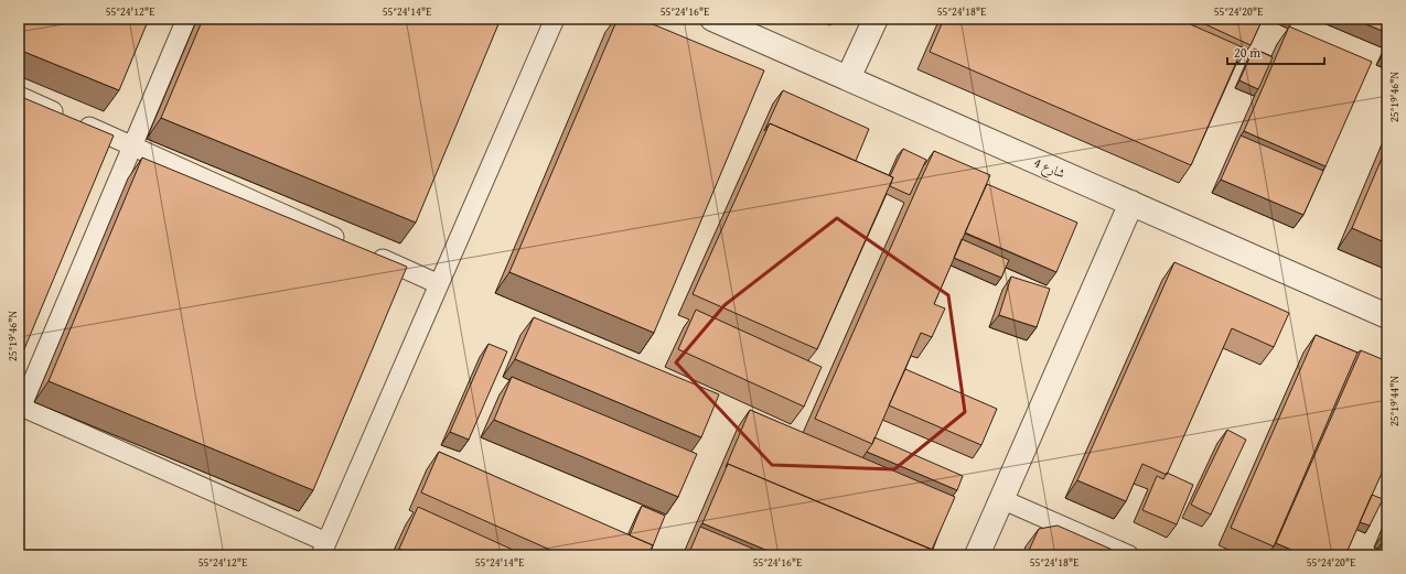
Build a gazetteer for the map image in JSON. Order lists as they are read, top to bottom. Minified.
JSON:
{"streets":{"street":["شارع 4"]},"scale_bar":"20 m","coordinates":["55°24'12\"E","55°24'14\"E","55°24'16\"E","55°24'18\"E","55°24'20\"E","25°19'46\"N","25°19'44\"N"]}
